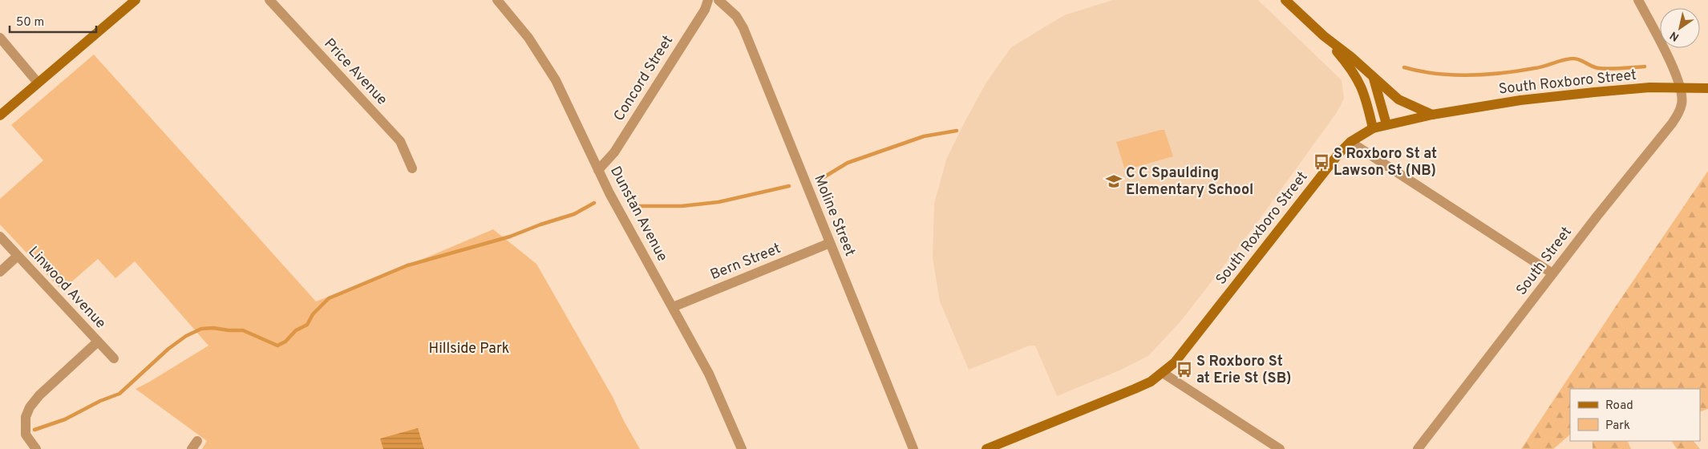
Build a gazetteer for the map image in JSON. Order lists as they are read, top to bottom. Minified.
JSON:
{"streets":{"street":["Price Avenue","Concord Street","South Roxboro Street","Dunstan Avenue","Moline Street","South Street","Bern Street","Linwood Avenue"]},"crossings":[["Concord Street","Dunstan Avenue"],["South Roxboro Street","South Street"],["Dunstan Avenue","Bern Street"],["Moline Street","Bern Street"]],"parks":["Hillside Park"],"places":{"bus stop":["S Roxboro St at Lawson St (NB)","S Roxboro St at Erie St (SB)"],"school or university":["C C Spaulding Elementary School"]},"legend":["Road","Park"],"scale_bar":"50 m","north":"bottom left"}
